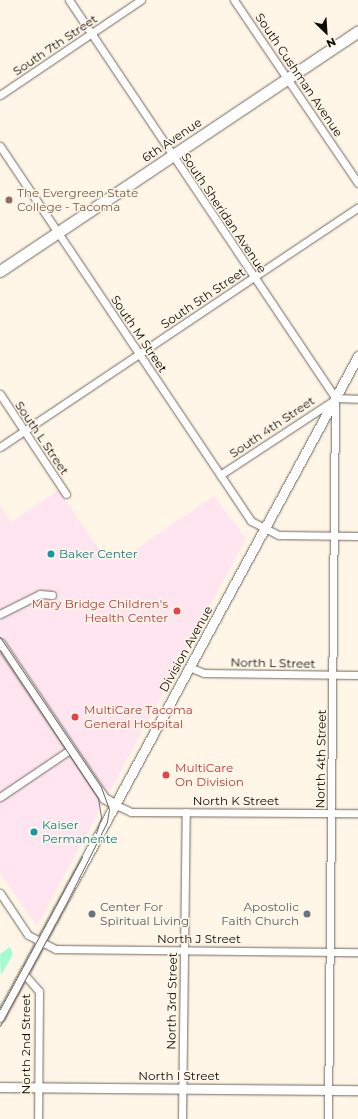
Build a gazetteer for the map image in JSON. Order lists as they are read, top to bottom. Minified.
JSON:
{"streets":{"main road":["6th Avenue","Division Avenue","North I Street"],"street":["South 7th Street","South Cushman Avenue","South Sheridan Avenue","South 5th Street","South M Street","South 4th Street","South L Street","North L Street","North 4th Street","North K Street","North J Street","North 3rd Street","North 2nd Street"]},"crossings":[["South 7th Street","South Sheridan Avenue"],["South Cushman Avenue","6th Avenue"],["6th Avenue","South Sheridan Avenue"],["6th Avenue","South M Street"],["South Sheridan Avenue","South 5th Street"],["South Sheridan Avenue","South 4th Street"],["South Sheridan Avenue","Division Avenue"],["South Sheridan Avenue","North 4th Street"],["South 5th Street","South M Street"],["South 5th Street","South L Street"],["South M Street","South 4th Street"],["South M Street","Division Avenue"],["South M Street","North 4th Street"],["South 4th Street","Division Avenue"],["South 4th Street","North 4th Street"],["Division Avenue","North L Street"],["Division Avenue","North 4th Street"],["Division Avenue","North K Street"],["Division Avenue","North J Street"],["Division Avenue","North 2nd Street"],["North L Street","North 4th Street"],["North 4th Street","North K Street"],["North 4th Street","North J Street"],["North 4th Street","North I Street"],["North K Street","North 3rd Street"],["North J Street","North 3rd Street"],["North 3rd Street","North I Street"],["North 2nd Street","North I Street"]],"places":["The Evergreen State College - Tacoma","Baker Center","Mary Bridge Children's Health Center","MultiCare Tacoma General Hospital","MultiCare On Division","Kaiser Permanente","Center For Spiritual Living","Apostolic Faith Church"],"north":"bottom right"}
